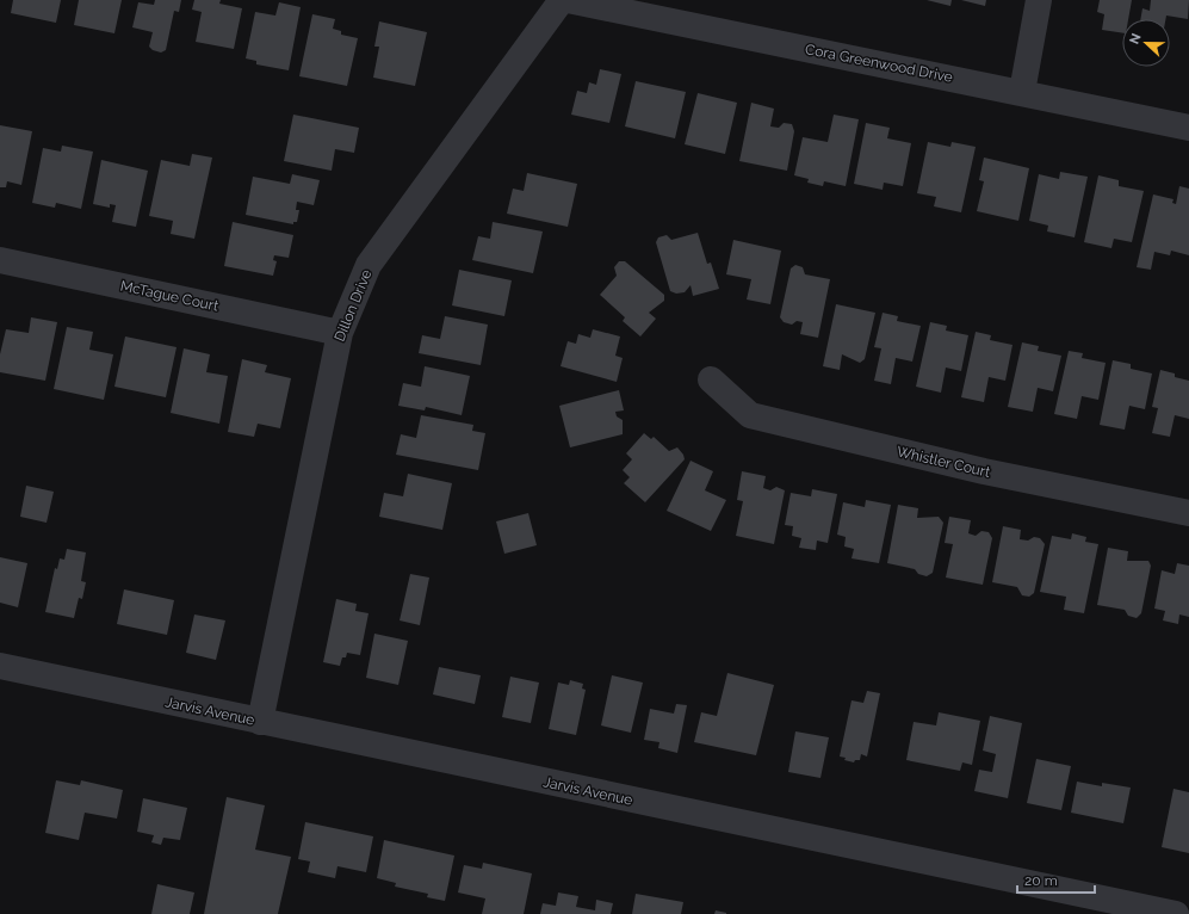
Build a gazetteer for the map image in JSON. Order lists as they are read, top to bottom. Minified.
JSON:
{"streets":{"street":["Cora Greenwood Drive","McTague Court","Dillon Drive","Whistler Court","Jarvis Avenue"]},"crossings":[["McTague Court","Dillon Drive"],["Dillon Drive","Jarvis Avenue"]],"scale_bar":"20 m","north":"left"}
